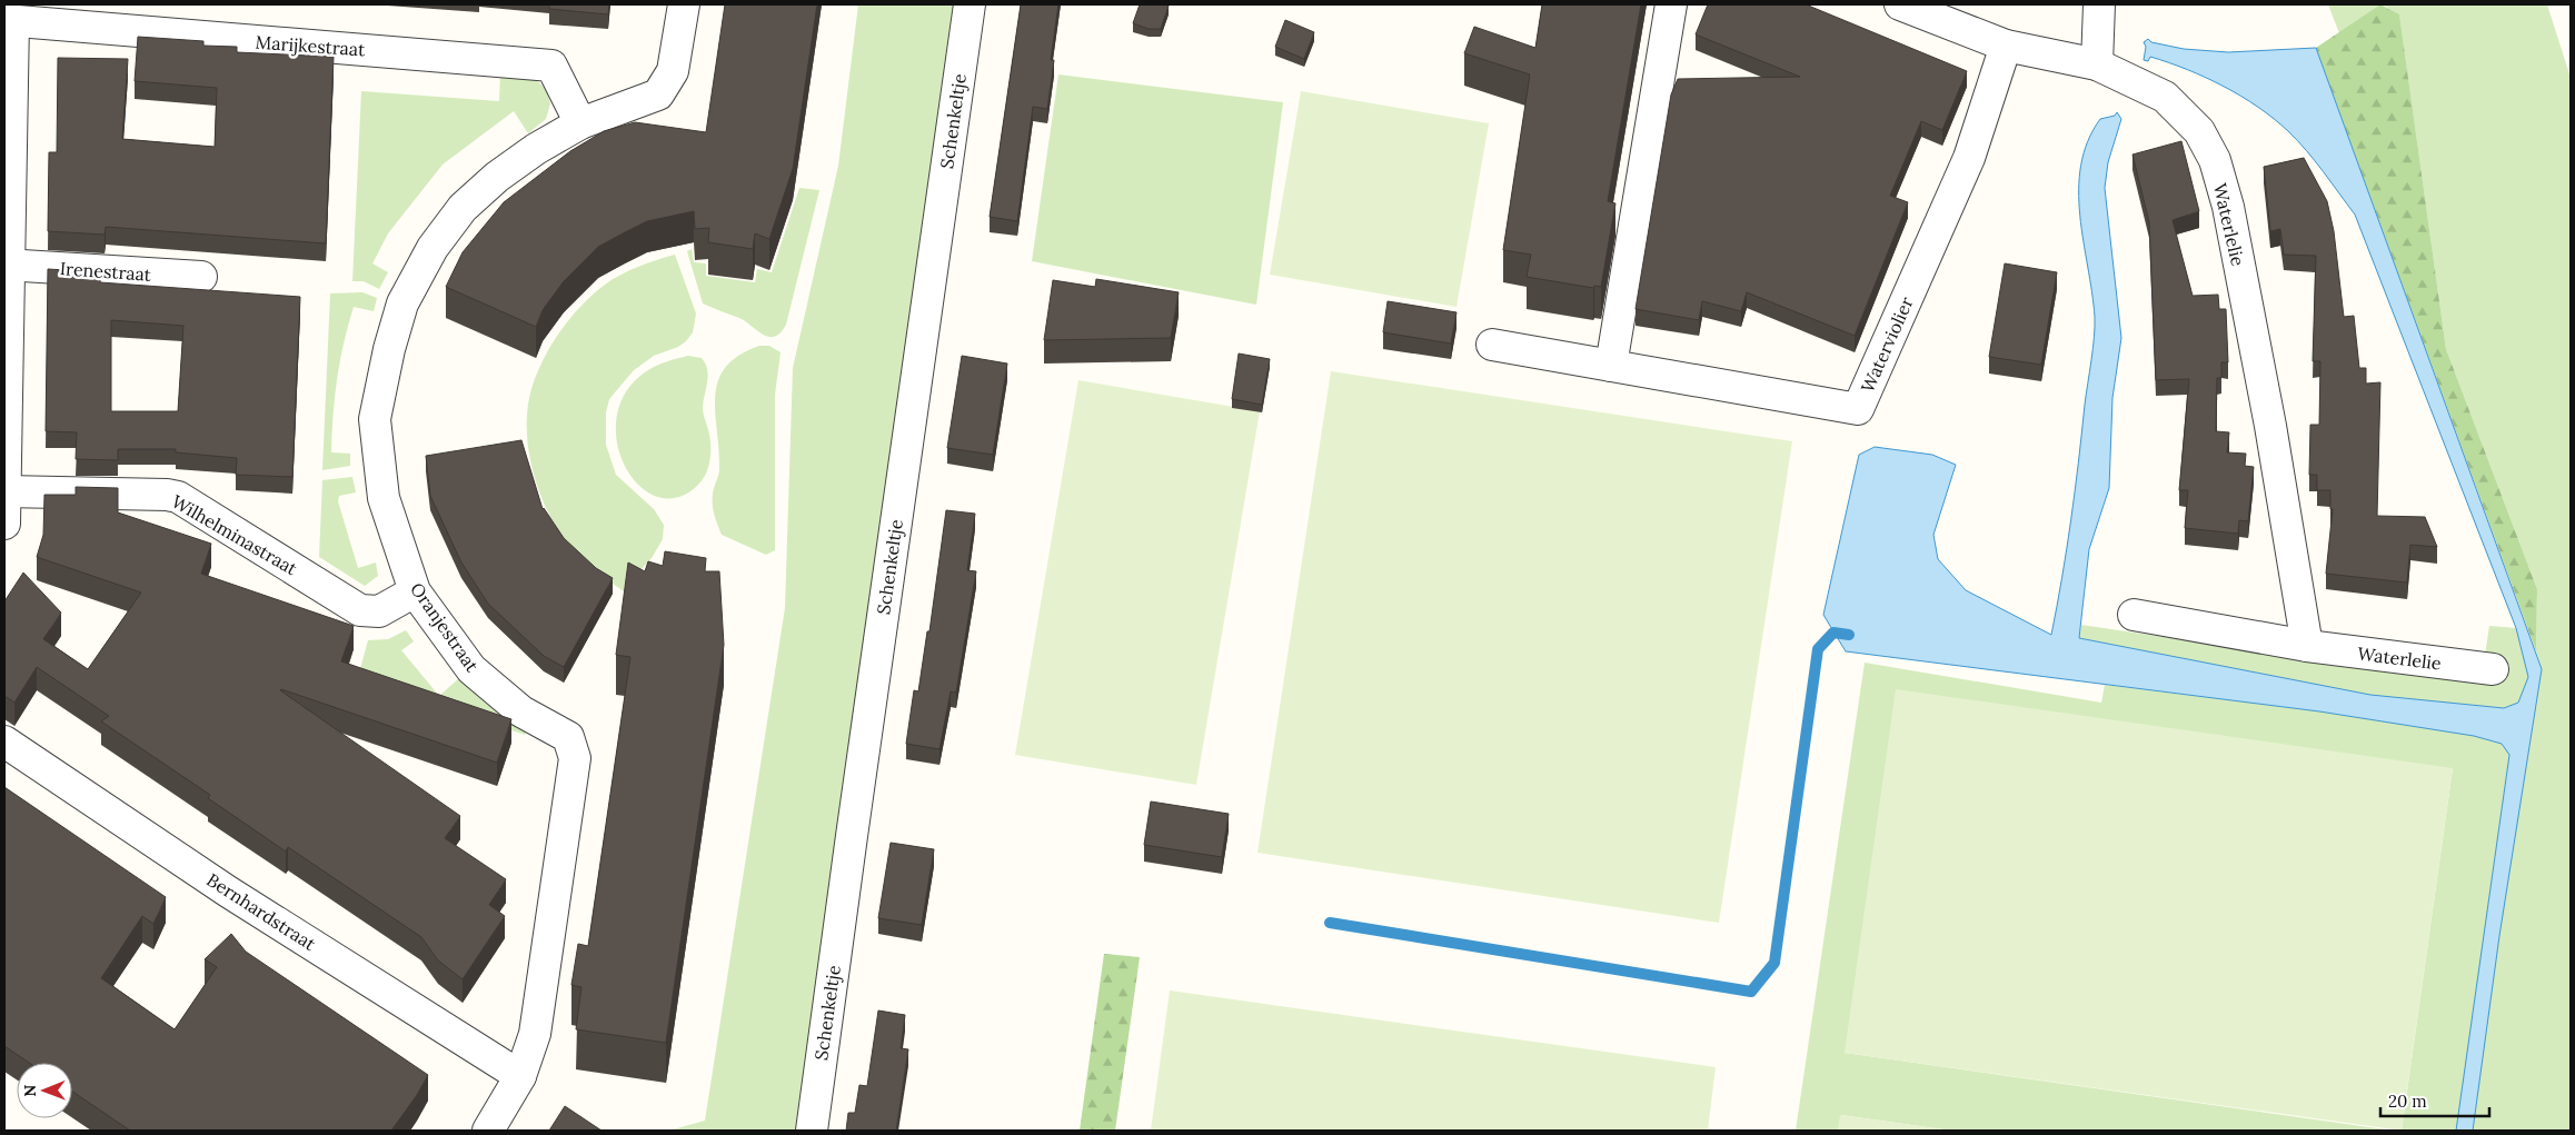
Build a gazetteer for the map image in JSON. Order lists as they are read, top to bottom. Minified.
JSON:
{"streets":{"street":["Marijkestraat","Schenkeltje","Waterlelie","Irenestraat","Waterviolier","Wilhelminastraat","Oranjestraat","Bernhardstraat"]},"crossings":[["Marijkestraat","Oranjestraat"],["Waterlelie","Waterviolier"],["Wilhelminastraat","Oranjestraat"],["Oranjestraat","Bernhardstraat"]],"scale_bar":"20 m","north":"left"}
